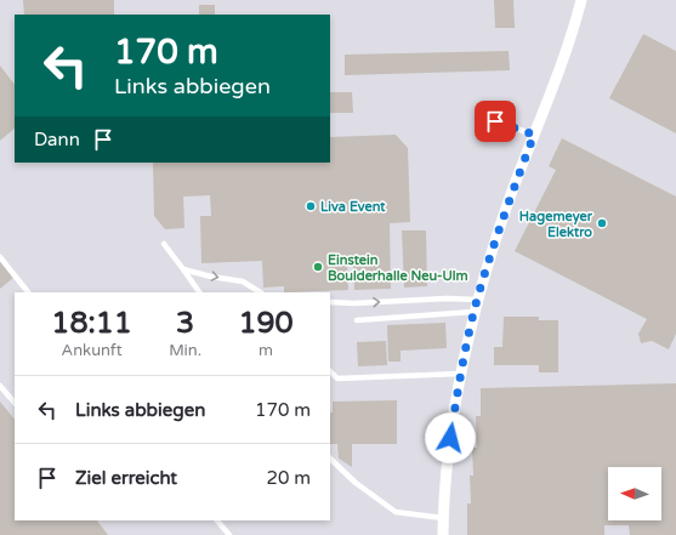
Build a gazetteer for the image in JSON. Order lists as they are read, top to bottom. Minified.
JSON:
{"places":["Liva Event","Hagemeyer Elektro","Einstein Boulderhalle Neu-Ulm"],"north":"left","page":{"turn":["170 m","Links abbiegen"],"then":"Dann","eta":["18:11","Ankunft","3","Min.","190","m"],"list":[{"name":"Links abbiegen","value":"170 m"},{"name":"Ziel erreicht","value":"20 m"}]}}
